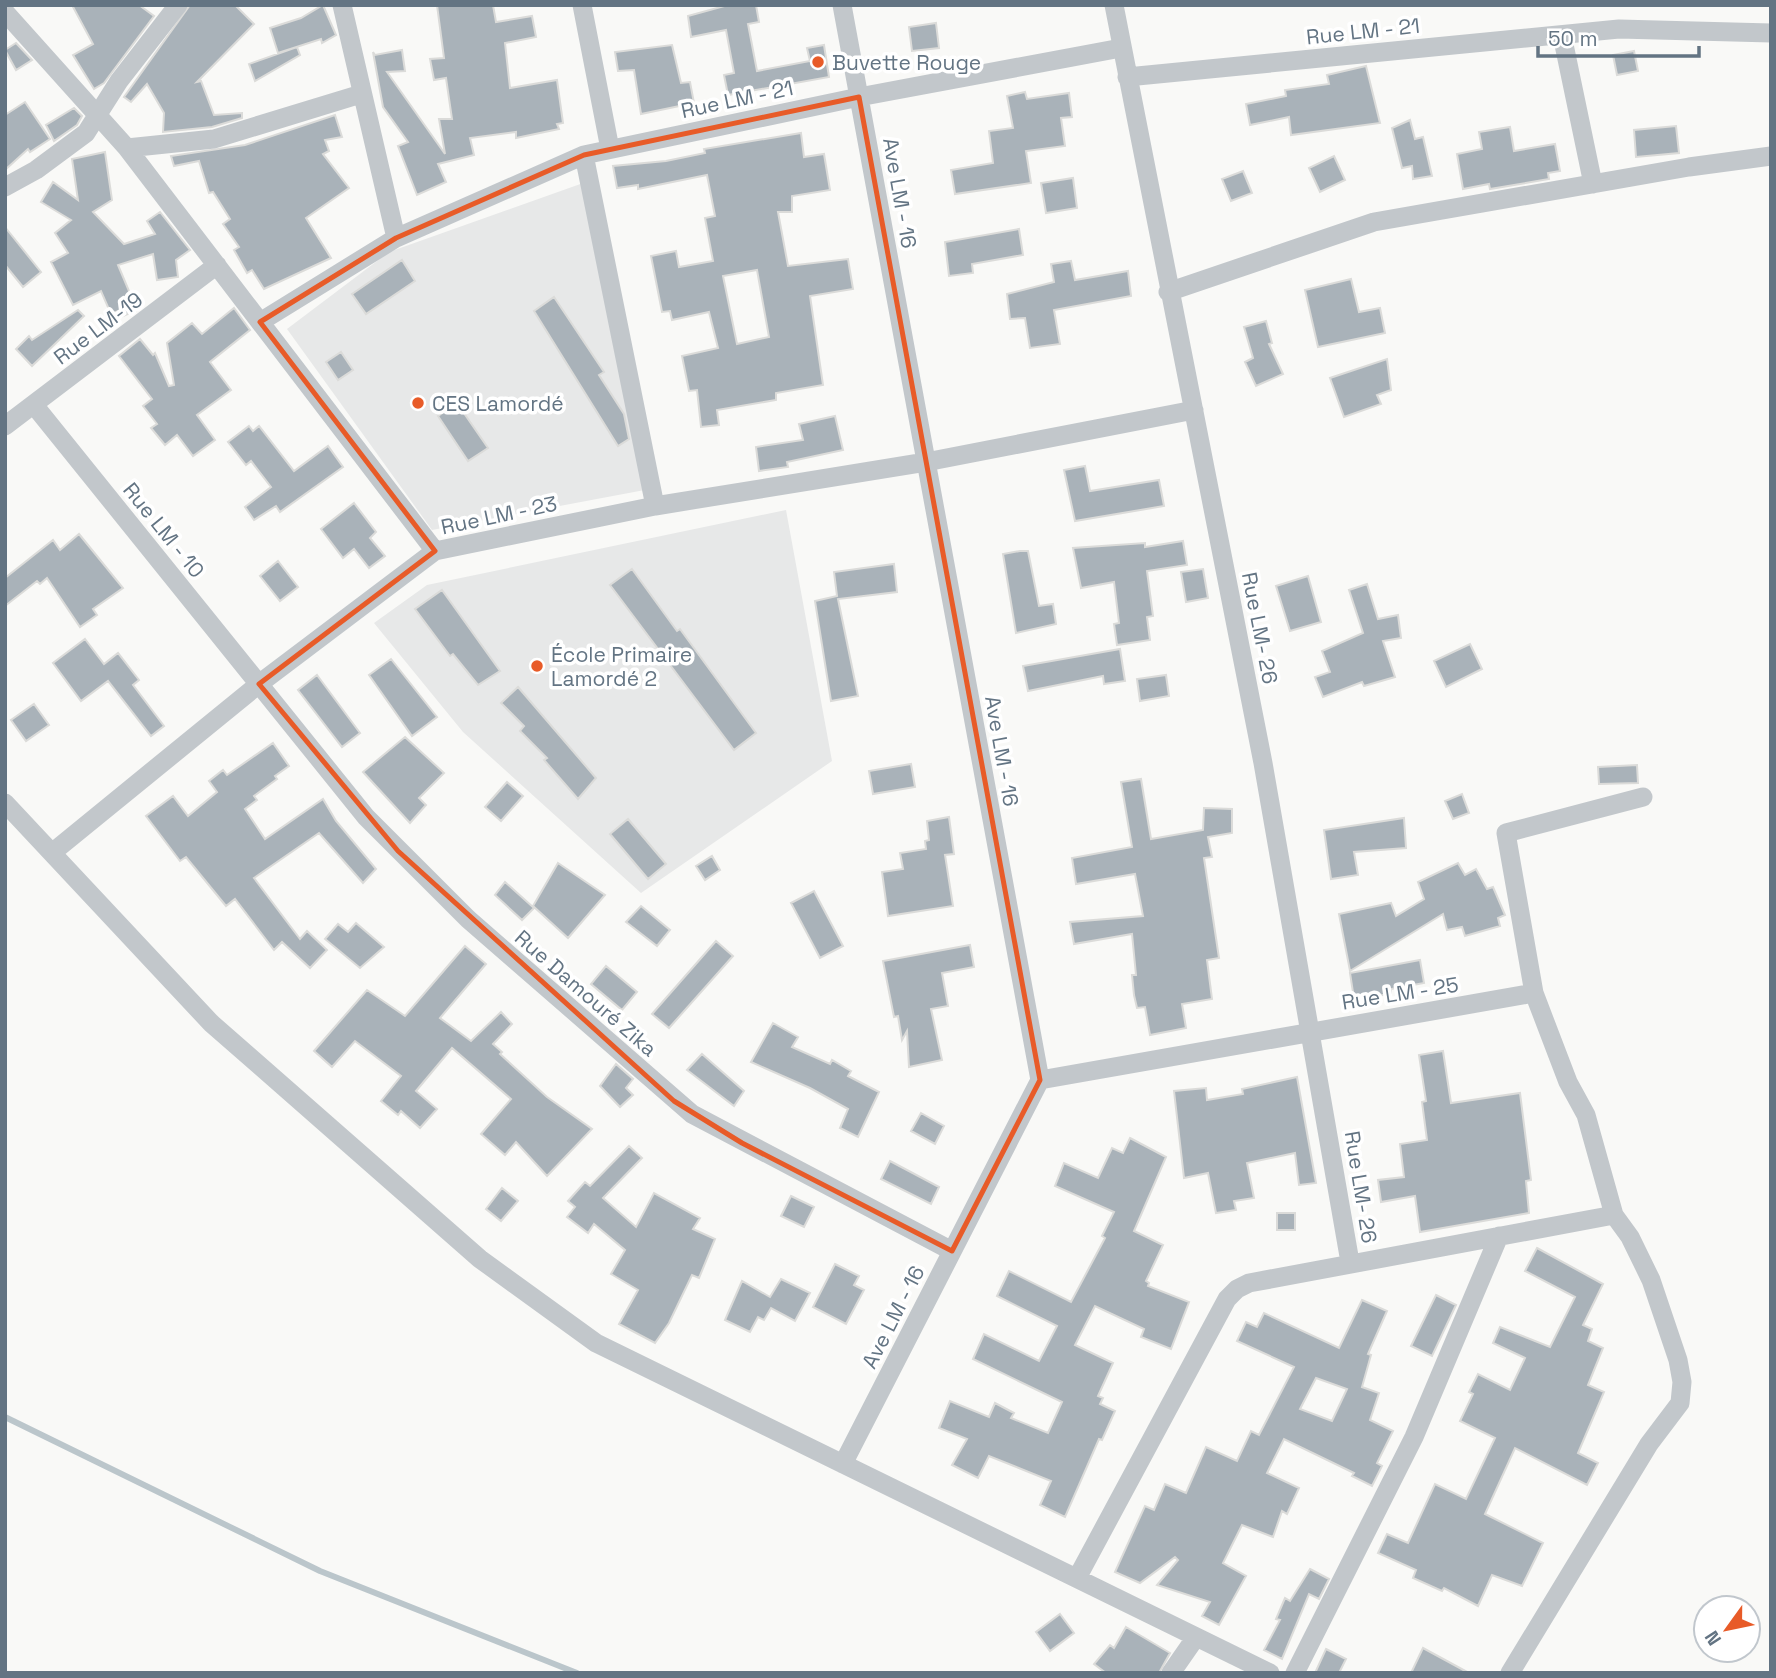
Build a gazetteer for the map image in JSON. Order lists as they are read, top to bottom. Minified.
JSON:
{"streets":{"street":["Rue LM - 21","Ave LM - 16","Rue LM-19","Rue LM - 23","Rue LM - 10","Rue LM- 26","Rue Damouré Zika","Rue LM - 25"]},"crossings":[["Rue LM - 21","Ave LM - 16"],["Rue LM - 21","Rue LM- 26"],["Ave LM - 16","Rue LM - 23"],["Ave LM - 16","Rue Damouré Zika"],["Ave LM - 16","Rue LM - 25"],["Rue LM-19","Rue LM - 10"],["Rue LM - 23","Rue LM - 10"],["Rue LM - 23","Rue LM- 26"],["Rue LM - 23","Rue Damouré Zika"],["Rue LM - 10","Rue Damouré Zika"],["Rue LM- 26","Rue LM - 25"]],"places":["Buvette Rouge","CES Lamordé","École Primaire Lamordé 2"],"scale_bar":"50 m","north":"bottom left"}
